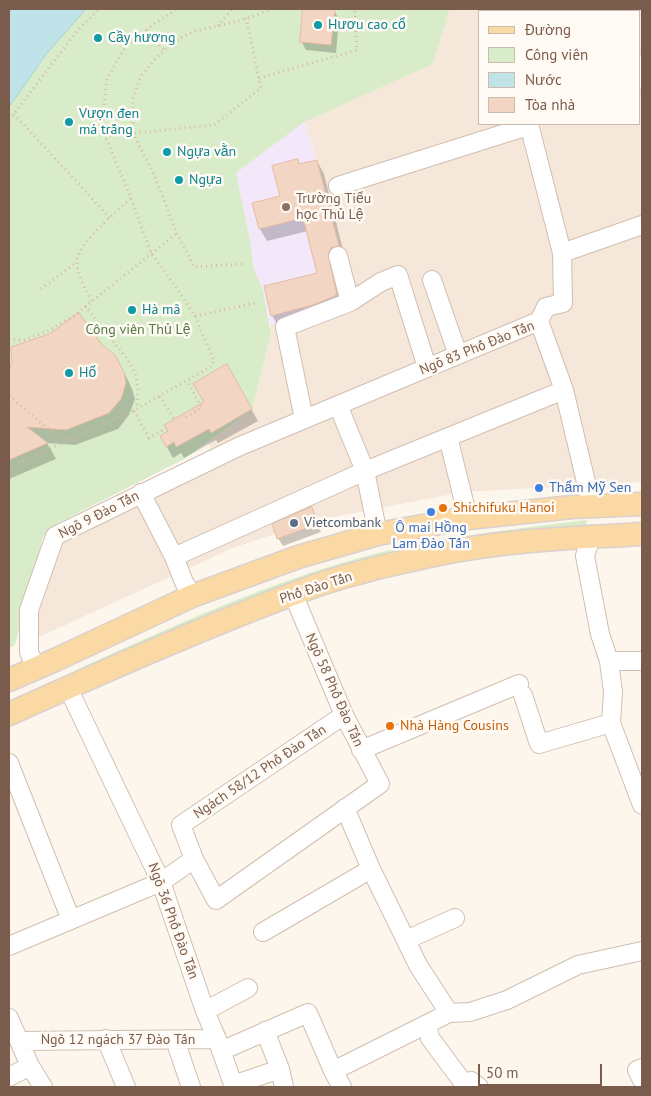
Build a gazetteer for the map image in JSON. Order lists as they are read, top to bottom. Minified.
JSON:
{"streets":{"main road":["Phố Đào Tấn"],"lane":["Ngõ 83 Phố Đào Tấn","Ngõ 9 Đào Tấn","Ngõ 58 Phố Đào Tấn","Ngách 58/12 Phố Đào Tấn","Ngõ 36 Phố Đào Tấn","Ngõ 12 ngách 37 Đào Tấn"]},"crossings":[["Ngõ 83 Phố Đào Tấn","Ngõ 9 Đào Tấn"],["Phố Đào Tấn","Ngõ 58 Phố Đào Tấn"],["Phố Đào Tấn","Ngõ 36 Phố Đào Tấn"],["Ngõ 58 Phố Đào Tấn","Ngách 58/12 Phố Đào Tấn"],["Ngõ 36 Phố Đào Tấn","Ngõ 12 ngách 37 Đào Tấn"]],"parks":["Công viên Thủ Lệ"],"places":["Hươu cao cổ","Cầy hương","Vượn đen má trắng","Ngựa vằn","Ngựa","Trường Tiểu học Thủ Lệ","Hà mã","Hổ","Thẩm Mỹ Sen","Shichifuku Hanoi","Ô mai Hồng Lam Đào Tấn","Vietcombank","Nhà Hàng Cousins"],"legend":["Đường","Công viên","Nước","Tòa nhà"],"scale_bar":"50 m"}
